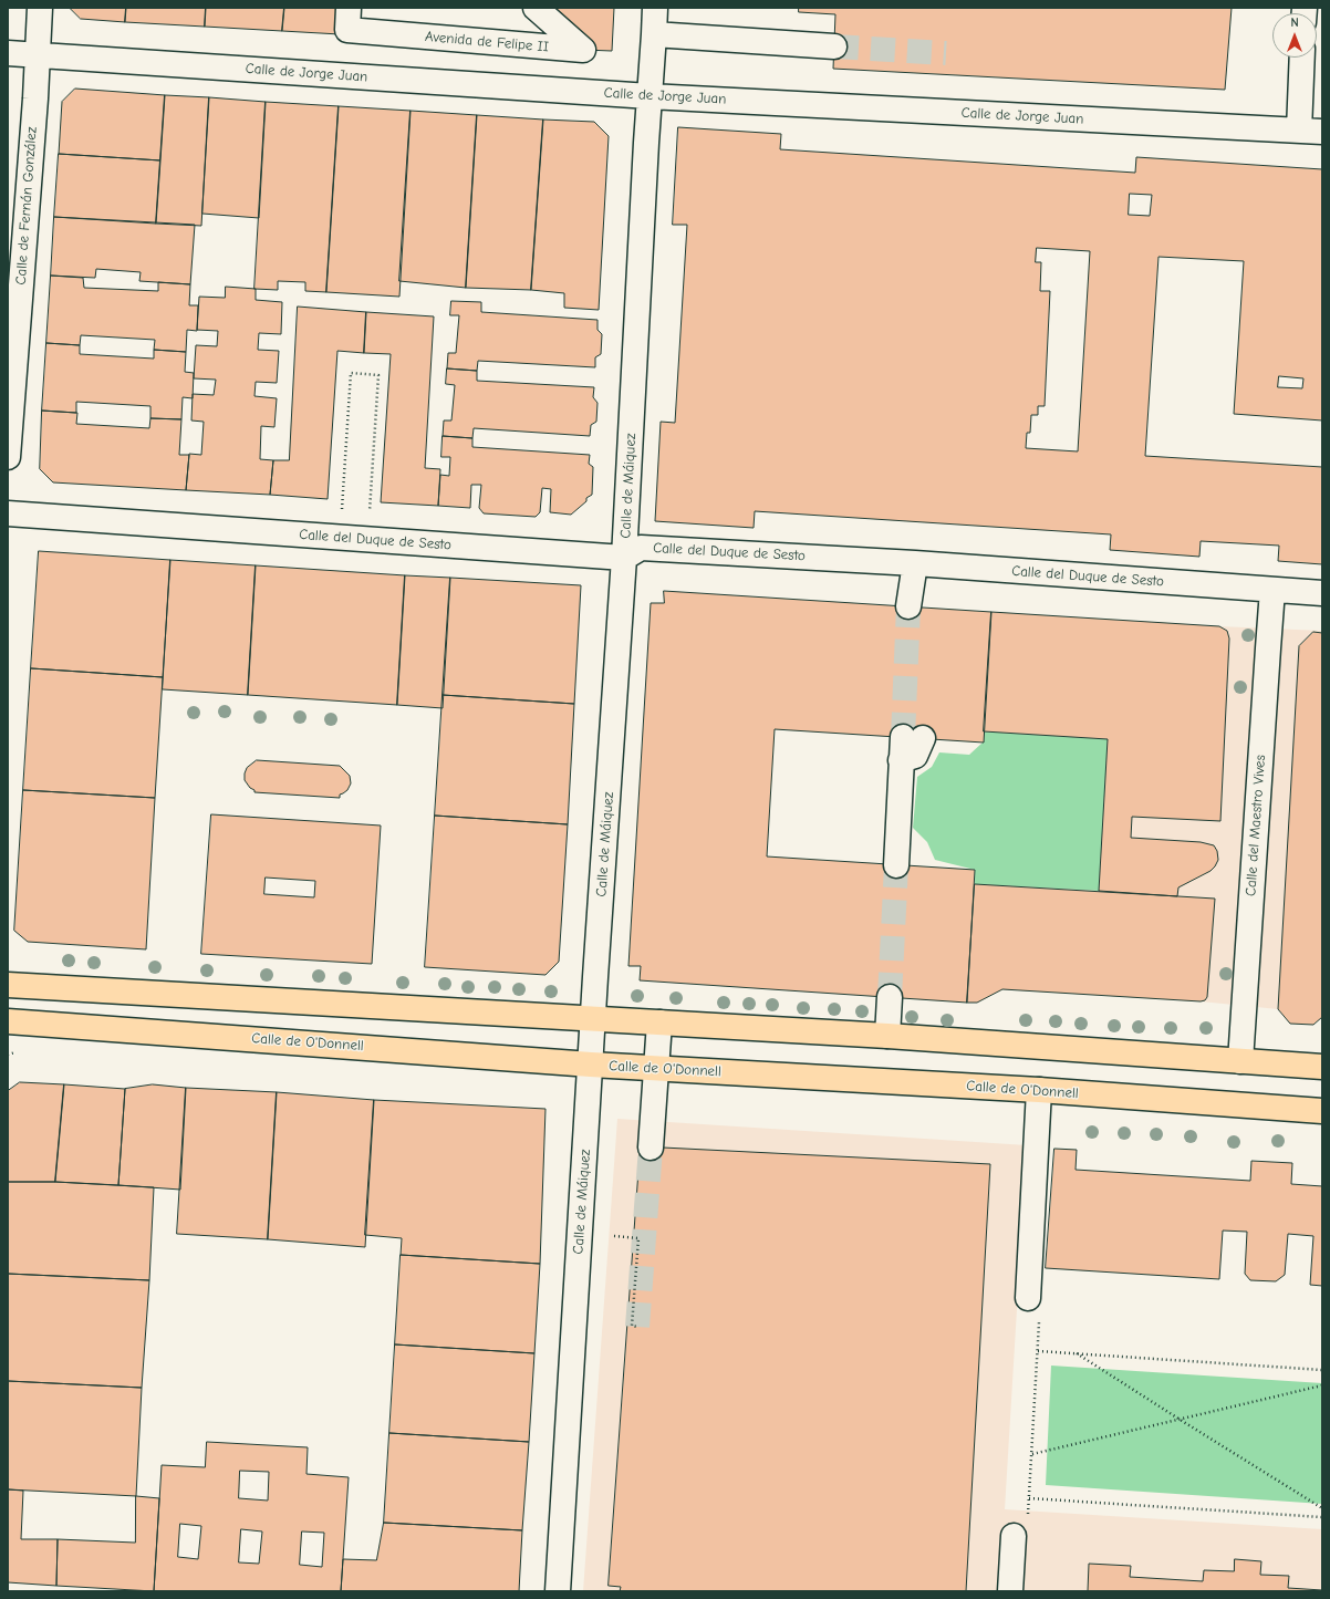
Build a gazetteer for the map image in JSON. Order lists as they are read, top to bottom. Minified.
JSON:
{"streets":{"main road":["Calle de O'Donnell"],"street":["Avenida de Felipe II","Calle de Jorge Juan","Calle de Fernán González","Calle de Máiquez","Calle del Duque de Sesto","Calle del Maestro Vives"]},"crossings":[["Calle de Jorge Juan","Calle de Fernán González"],["Calle de Jorge Juan","Calle de Máiquez"],["Calle de Máiquez","Calle del Duque de Sesto"],["Calle de Máiquez","Calle de O'Donnell"],["Calle del Duque de Sesto","Calle del Maestro Vives"]],"north":"top"}
